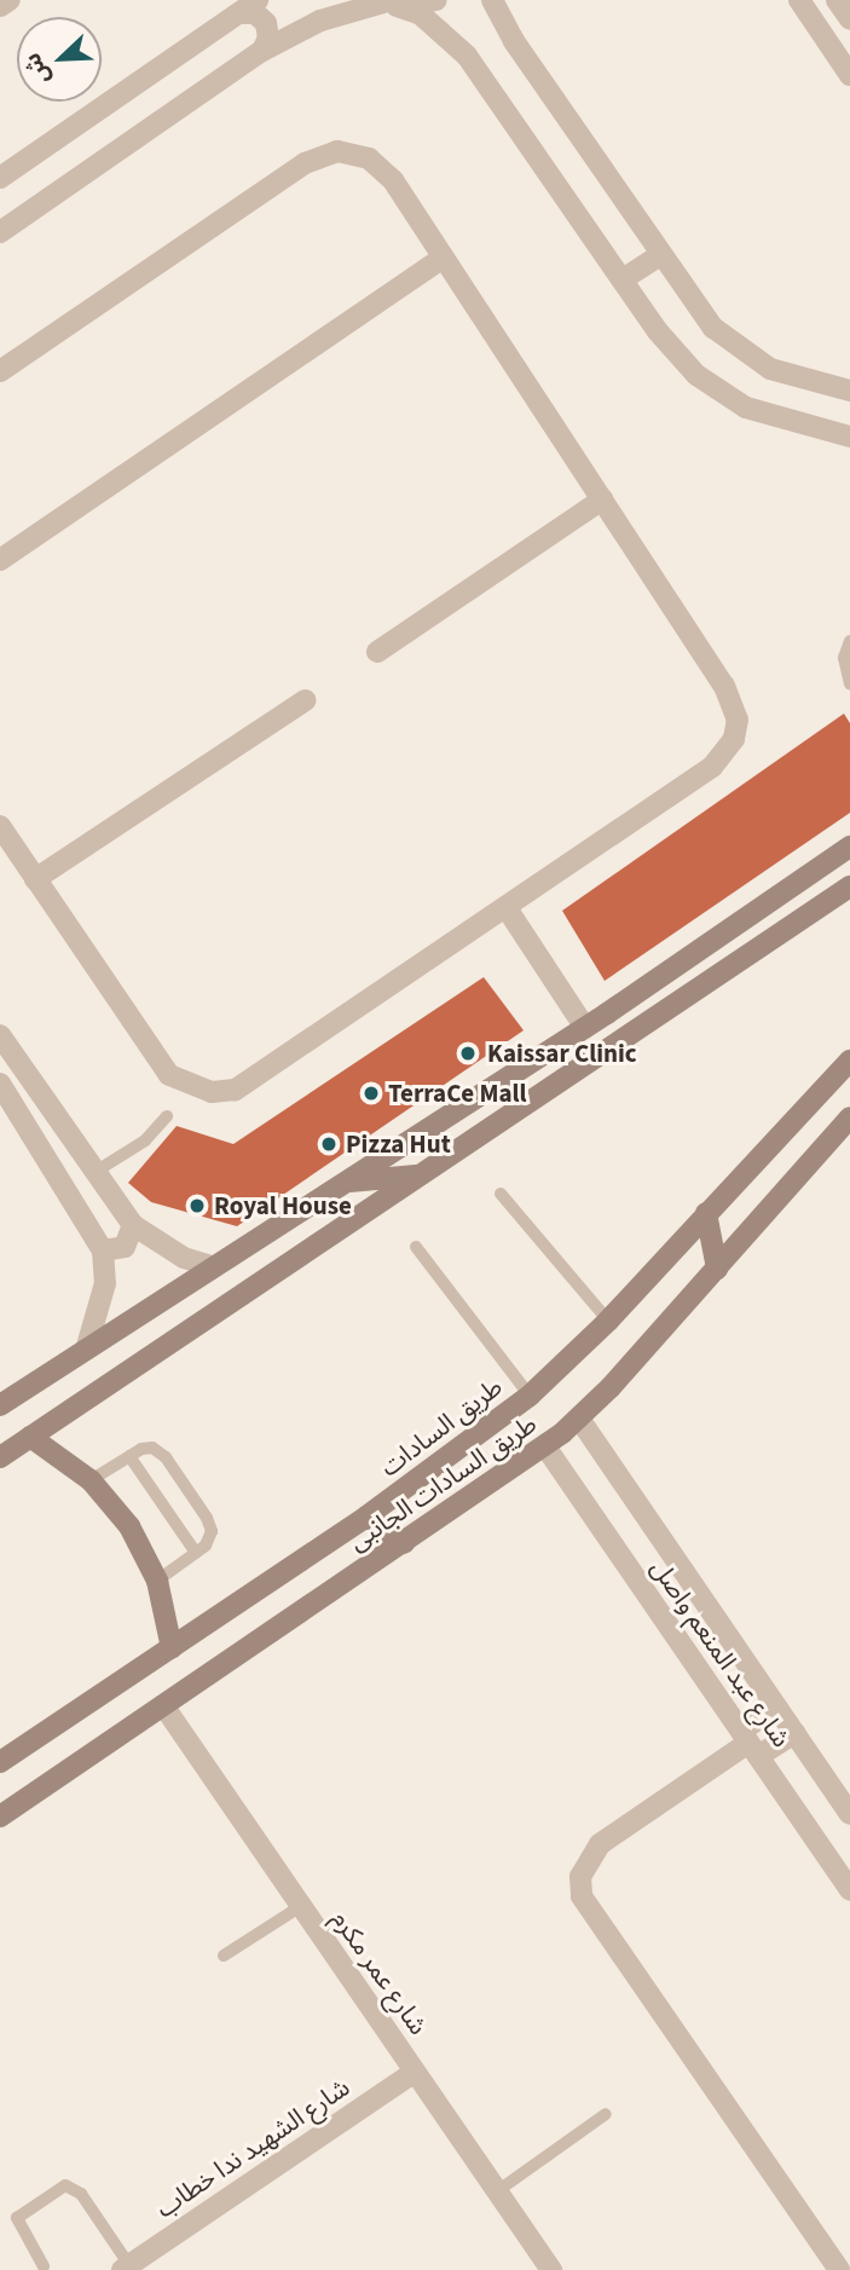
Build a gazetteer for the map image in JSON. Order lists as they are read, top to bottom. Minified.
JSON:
{"streets":{"main road":["طريق السادات","طريق السادات الجانبى"],"street":["شارع عبد المنعم واصل","شارع عمر مكرم","شارع الشهيد ندا خطاب"]},"crossings":[["طريق السادات الجانبى","شارع عبد المنعم واصل"],["طريق السادات الجانبى","شارع عمر مكرم"],["شارع عمر مكرم","شارع الشهيد ندا خطاب"]],"places":["Kaissar Clinic","TerraCe Mall","Pizza Hut","Royal House"],"north":"bottom left"}
